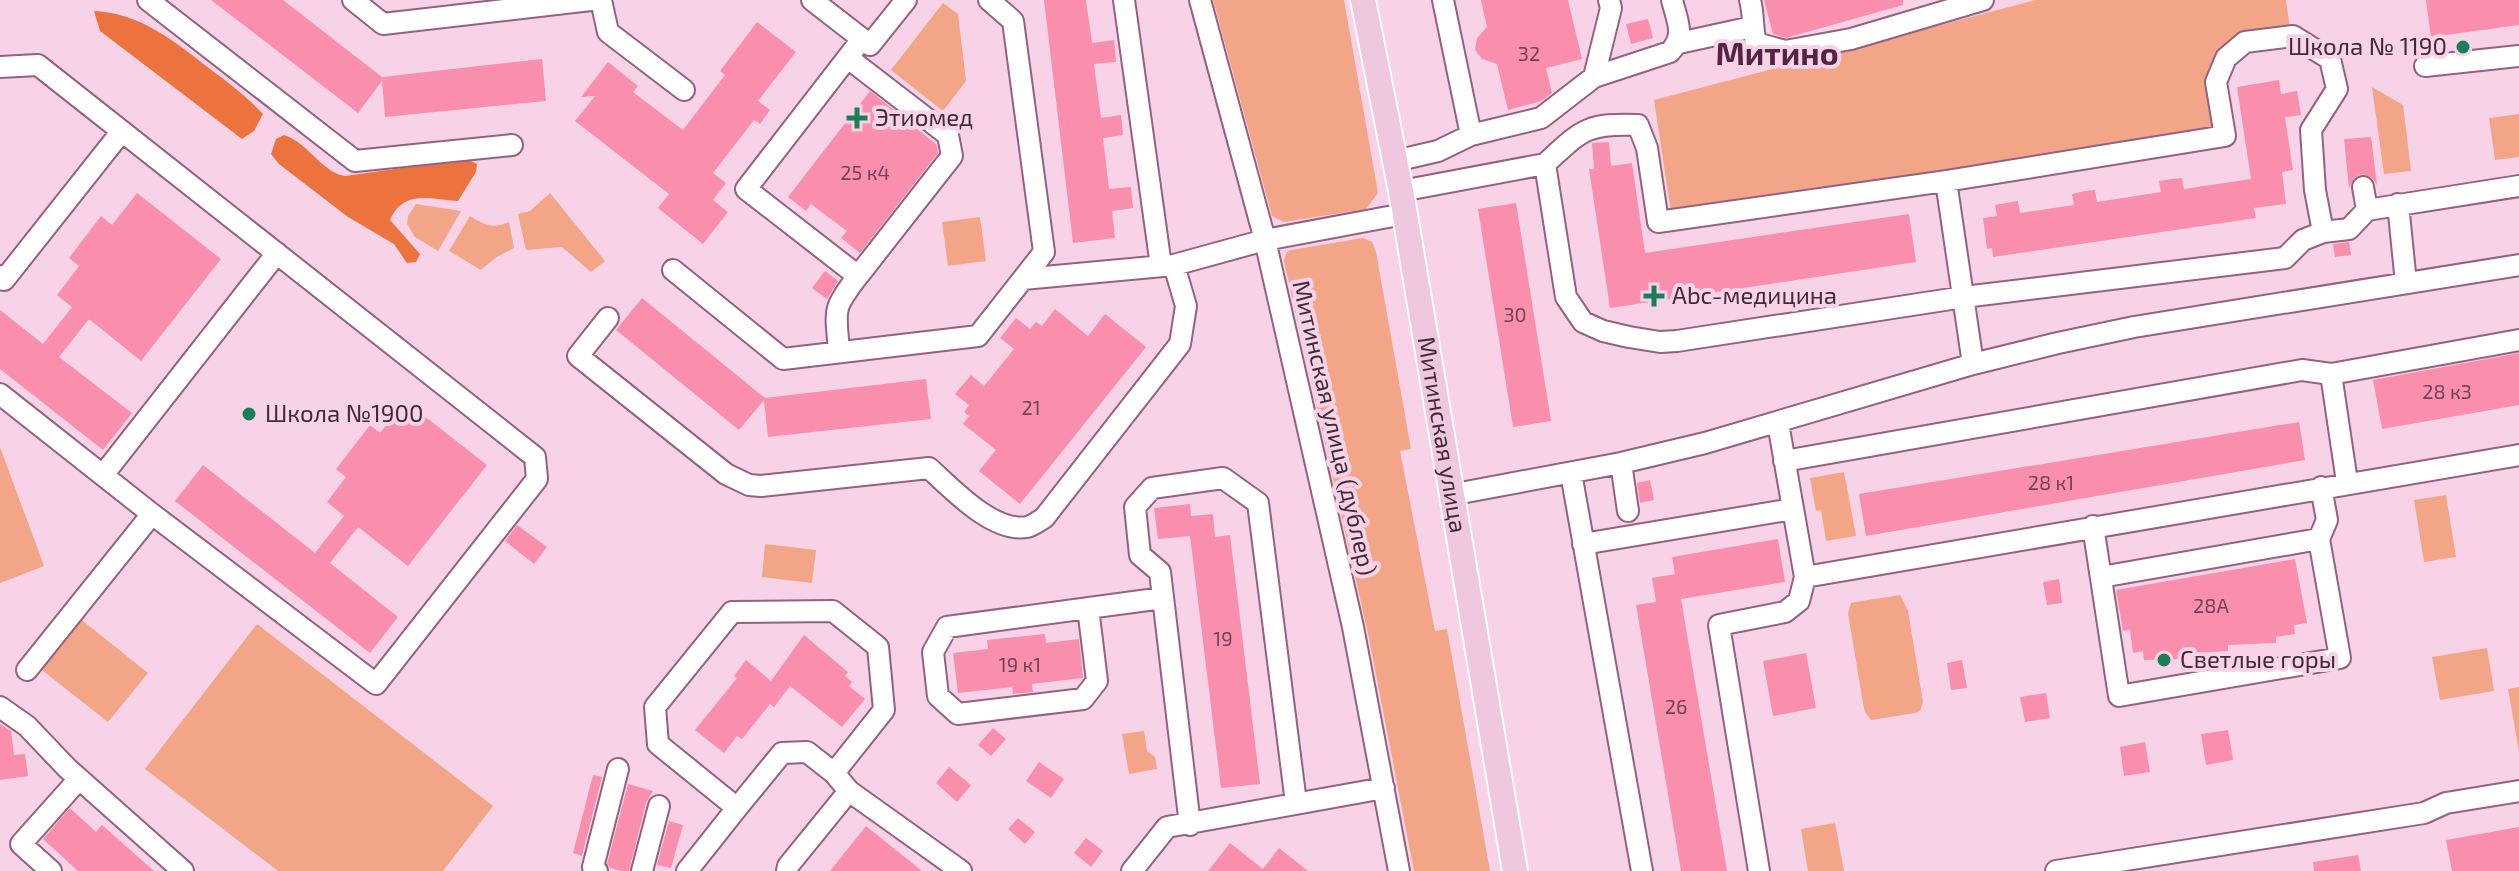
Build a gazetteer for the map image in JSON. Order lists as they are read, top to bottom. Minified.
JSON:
{"streets":{"main road":["Митинская улица"],"street":["Митинская улица (дублер)"]},"districts":["Митино"],"places":{"other":["Школа № 1190","Школа №1900","Светлые горы"],"health":["Этиомед","Abc-медицина"]},"house_numbers":["32","25 к4","30","28 к3","21","28 к1","28А","19","19 к1","26"]}
